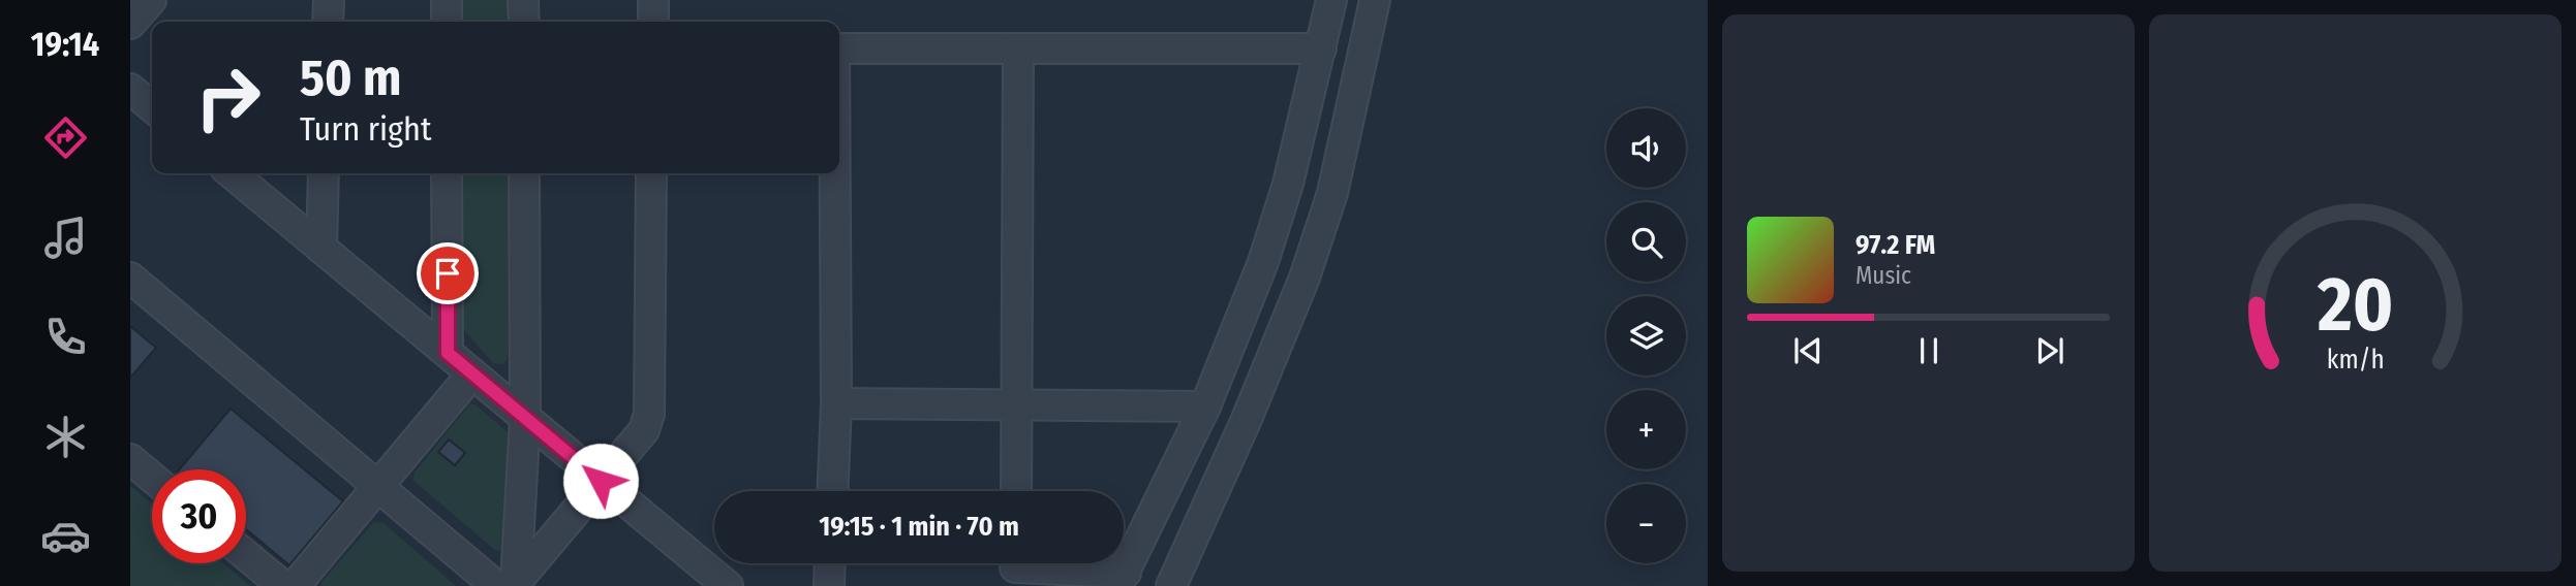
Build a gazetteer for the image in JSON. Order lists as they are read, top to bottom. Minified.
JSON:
{"page":{"tabs":"19:14","turn":["50 m","Turn right"],"map_buttons":["+","−"],"song":["97.2 FM","Music"],"limit":"30","trip":"19:15 · 1 min · 70 m","gauge":["20","km/h"]}}
